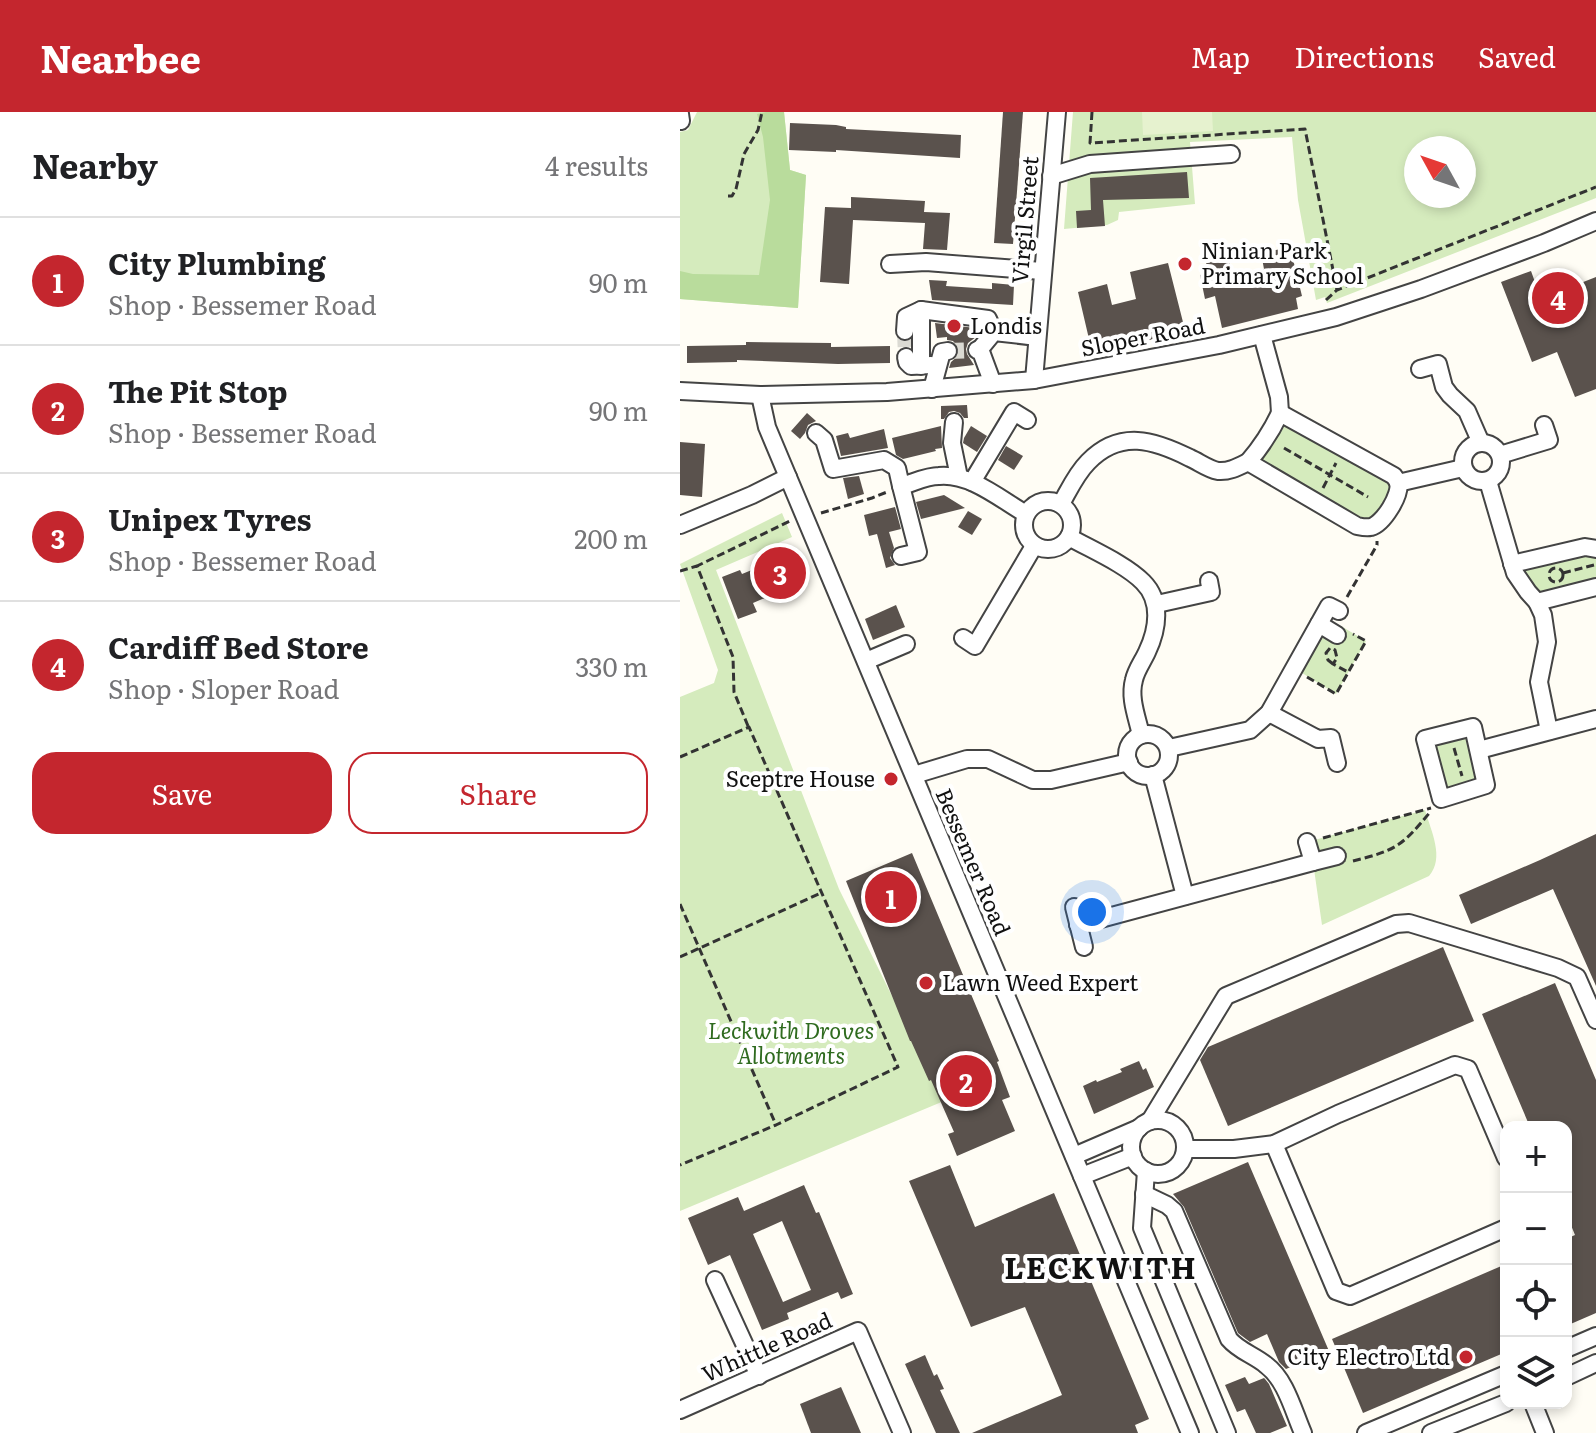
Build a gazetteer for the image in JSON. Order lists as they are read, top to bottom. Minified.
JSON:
{"streets":{"street":["Virgil Street","Sloper Road","Bessemer Road","Whittle Road"]},"crossings":[["Virgil Street","Sloper Road"],["Sloper Road","Bessemer Road"]],"districts":["LECKWITH"],"parks":["Leckwith Droves Allotments"],"places":["Ninian Park Primary School","Londis","Sceptre House","Lawn Weed Expert","City Electro Ltd"],"north":"top left","page":{"header":"Nearbee","nav":["Map","Directions","Saved"],"heading":["Nearby","4 results"],"list":[{"mark":"1","name":"City Plumbing","note":"Shop · Bessemer Road","value":"90 m"},{"mark":"2","name":"The Pit Stop","note":"Shop · Bessemer Road","value":"90 m"},{"mark":"3","name":"Unipex Tyres","note":"Shop · Bessemer Road","value":"200 m"},{"mark":"4","name":"Cardiff Bed Store","note":"Shop · Sloper Road","value":"330 m"}],"pins":["4","3","1","2"],"buttons":["Save","Share"],"map_buttons":["+","−"]}}
